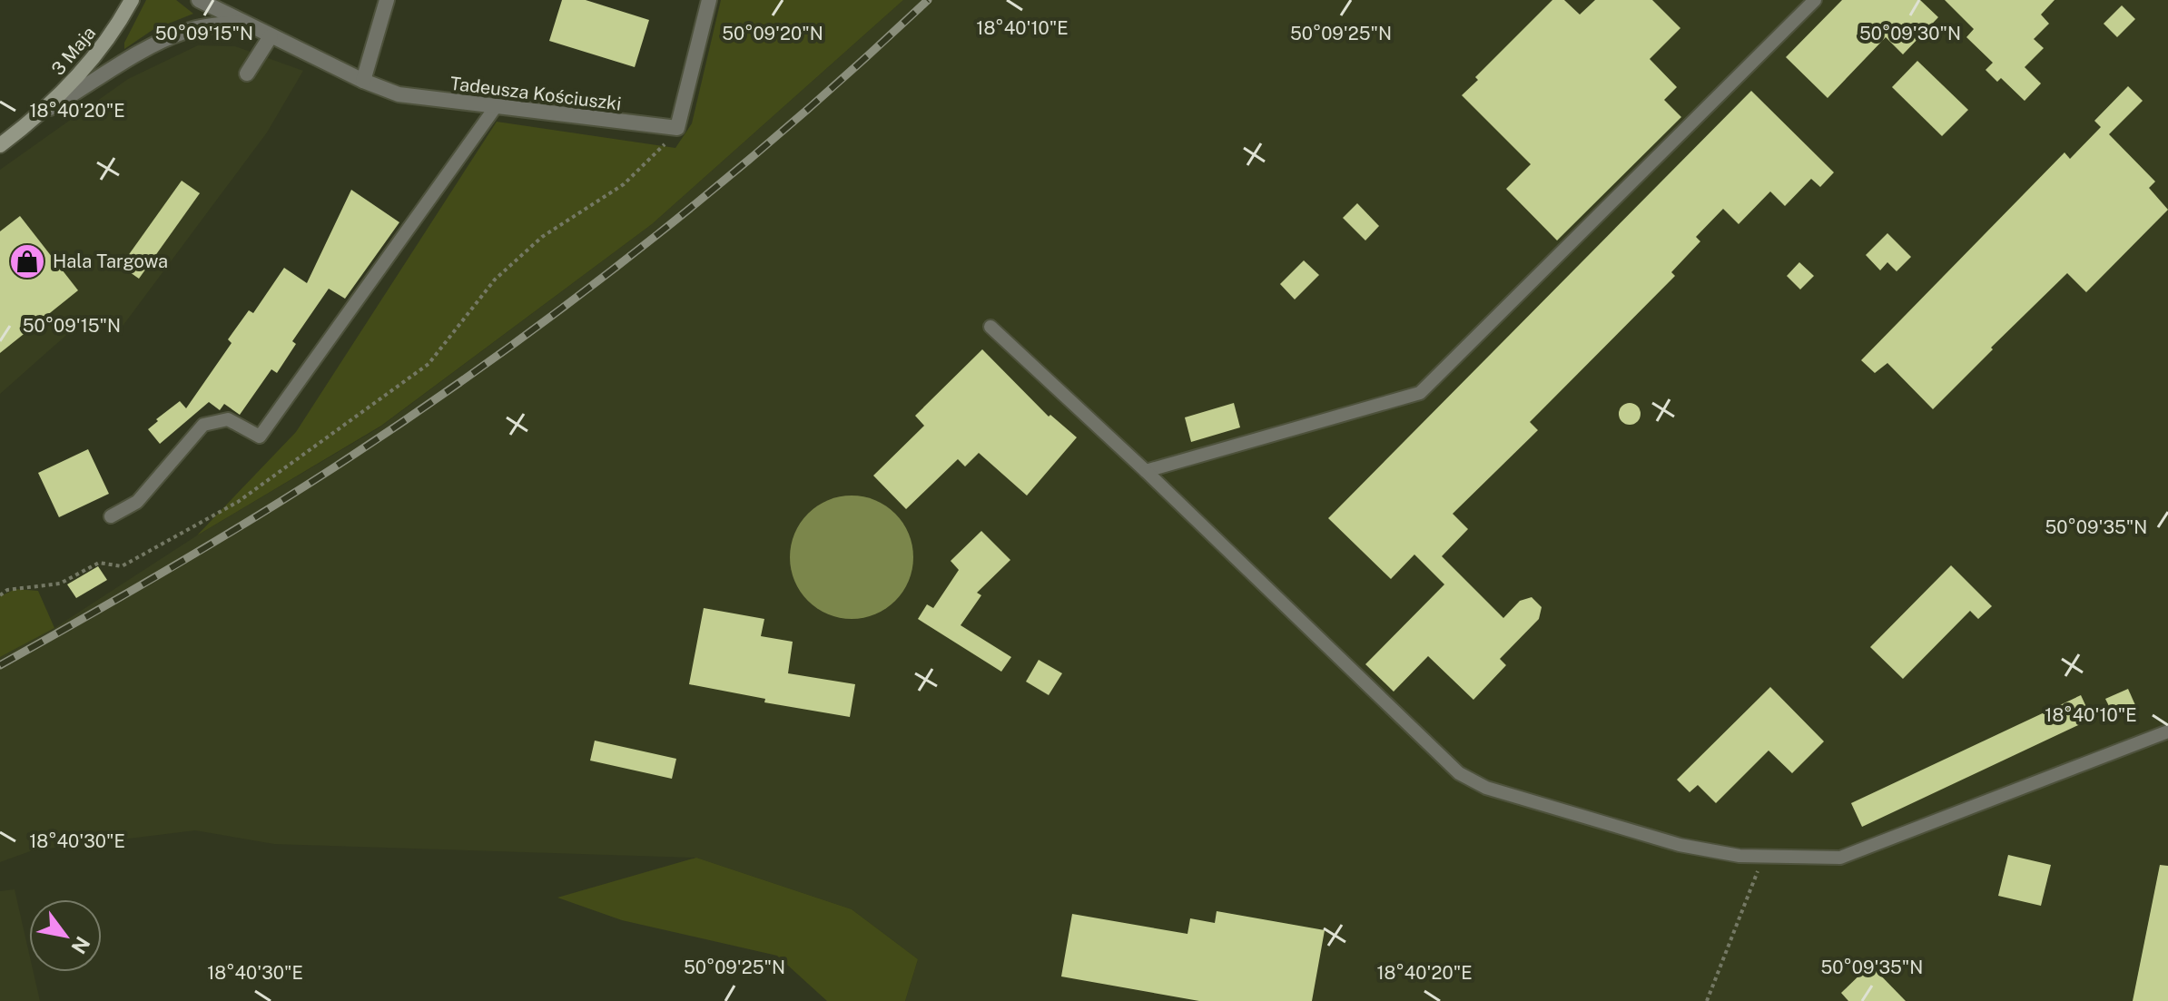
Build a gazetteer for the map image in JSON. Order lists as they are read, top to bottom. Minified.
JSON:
{"streets":{"main road":["3 Maja"],"street":["Tadeusza Kościuszki"]},"places":{"shop":["Hala Targowa"]},"north":"bottom right","coordinates":["18°40'10\"E","50°09'15\"N","50°09'20\"N","50°09'25\"N","50°09'30\"N","18°40'20\"E","50°09'35\"N","18°40'30\"E"]}
